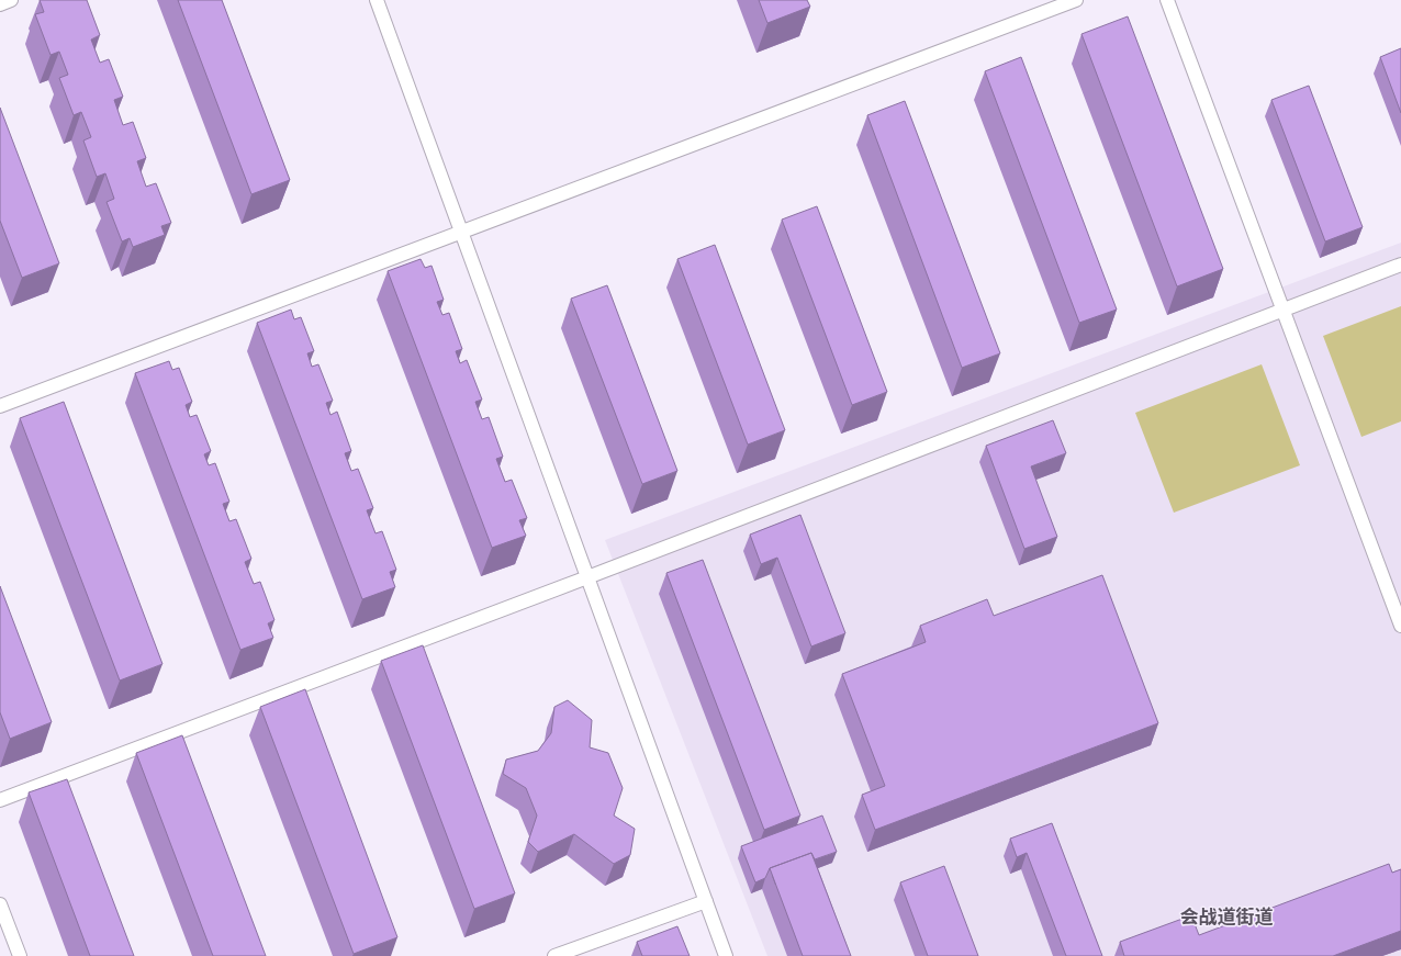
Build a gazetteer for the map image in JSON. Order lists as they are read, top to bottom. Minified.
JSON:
{"districts":["会战道街道"]}
